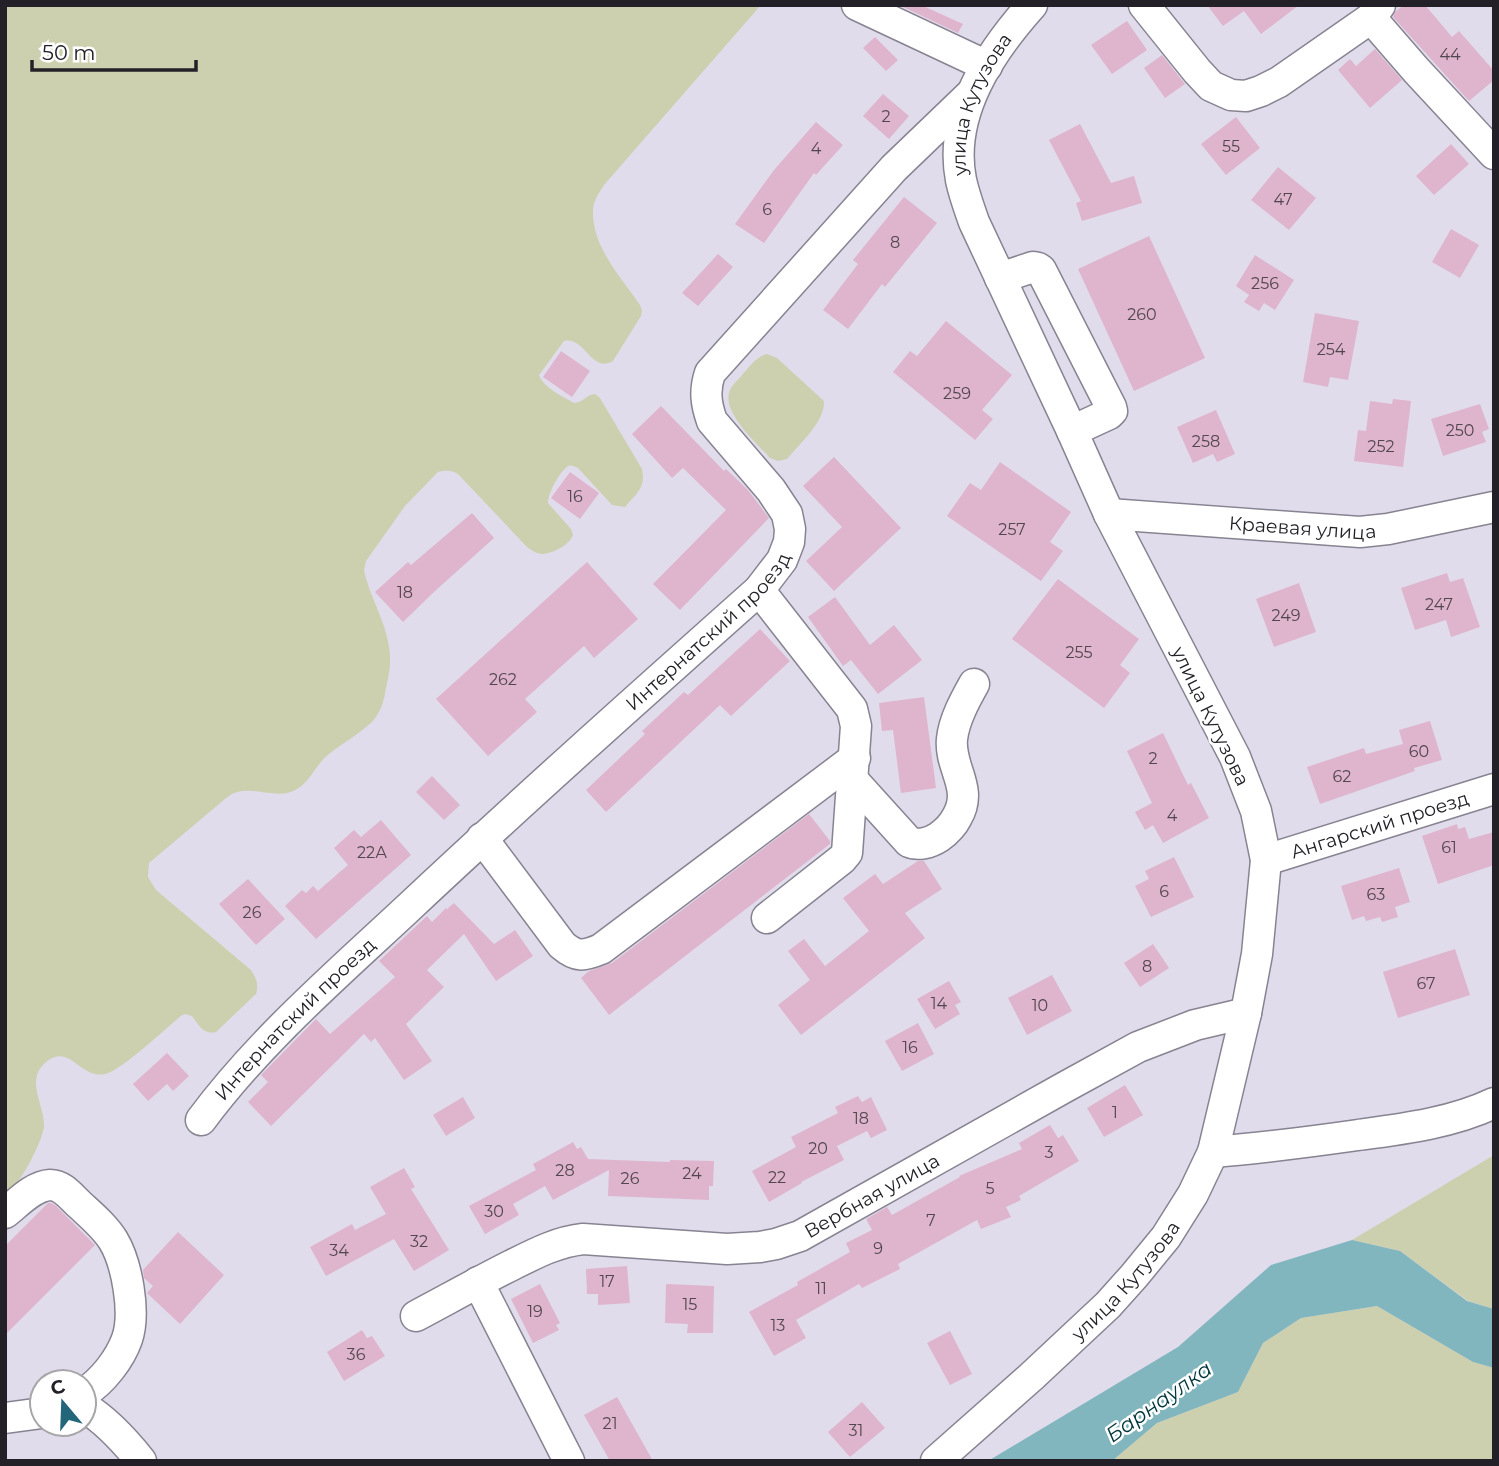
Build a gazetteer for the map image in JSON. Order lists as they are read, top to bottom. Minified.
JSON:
{"streets":{"street":["улица Кутузова","Краевая улица","Интернатский проезд","Ангарский проезд","Вербная улица"]},"crossings":[["улица Кутузова","Краевая улица"],["улица Кутузова","Интернатский проезд"],["улица Кутузова","Ангарский проезд"],["улица Кутузова","Вербная улица"]],"water":["Барнаулка"],"house_numbers":["44","2","55","4","47","6","8","256","260","254","259","250","258","252","16","257","18","247","249","255","262","60","2","62","4","61","22А","6","63","26","8","67","14","10","16","1","18","20","3","28","24","22","26","5","30","7","32","9","34","17","11","15","19","13","36","21","31"],"scale_bar":"50 m","north":"top"}
